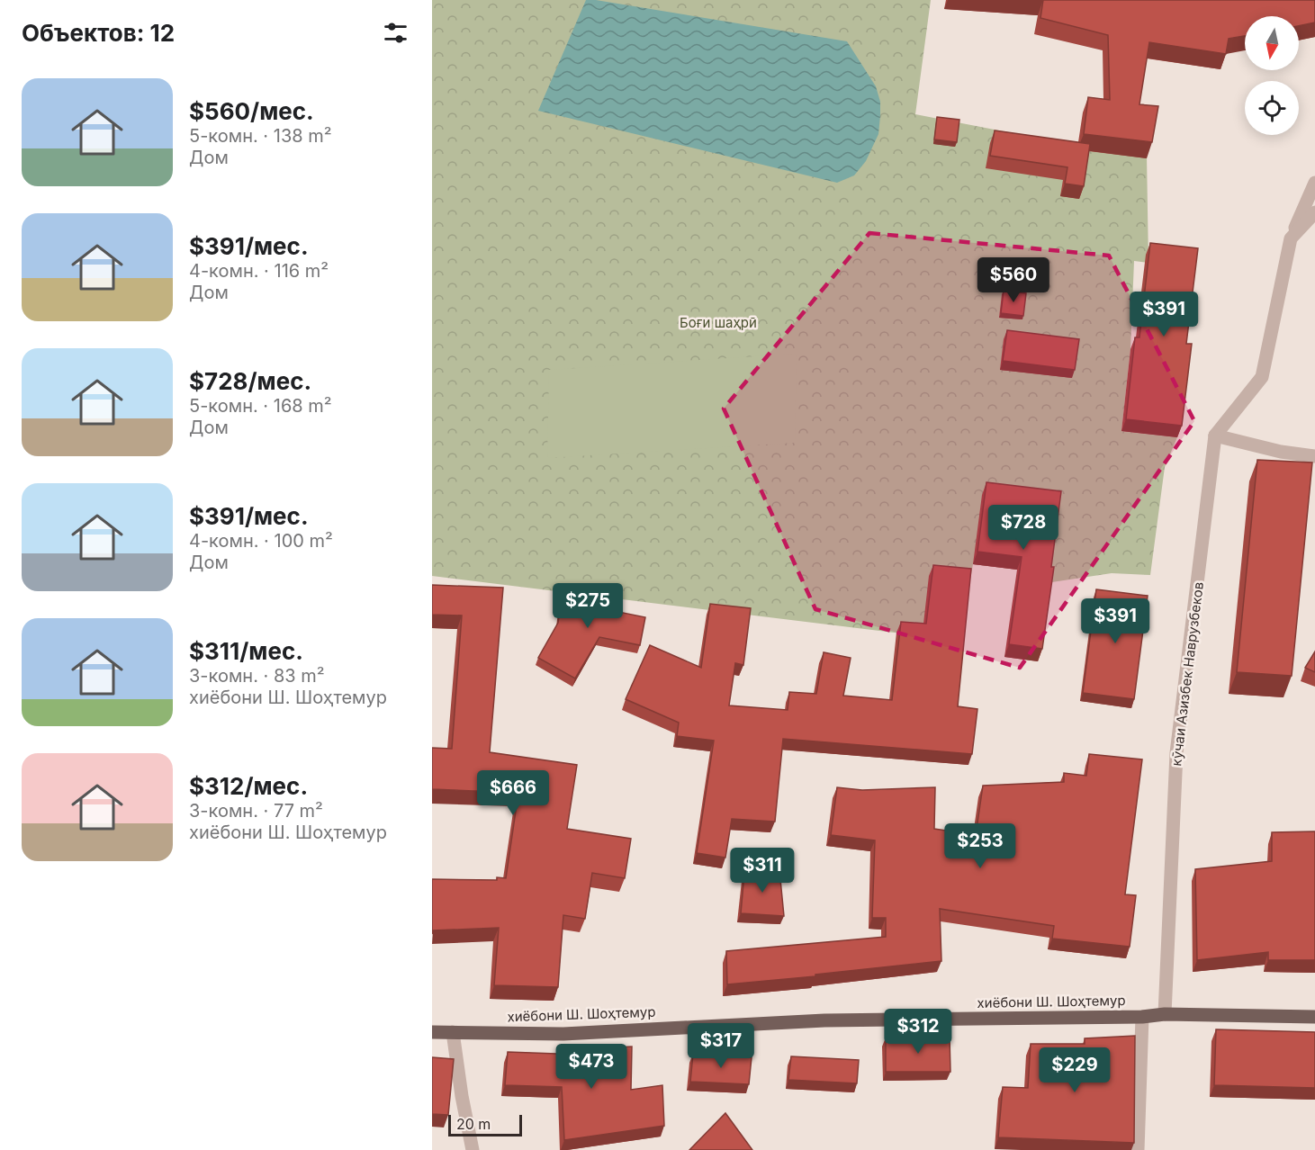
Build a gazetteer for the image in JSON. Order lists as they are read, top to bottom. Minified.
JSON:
{"streets":{"main road":["хиёбони Ш. Шоҳтемур"],"street":["кӯчаи Азизбек Наврузбеков"]},"crossings":[["кӯчаи Азизбек Наврузбеков","хиёбони Ш. Шоҳтемур"]],"parks":["Боғи шаҳрӣ"],"scale_bar":"20 m","north":"bottom","page":{"heading":"Объектов: 12","list":[{"name":"$560/мес.","note":"5-комн. · 138 m² · Дом"},{"name":"$391/мес.","note":"4-комн. · 116 m² · Дом"},{"name":"$728/мес.","note":"5-комн. · 168 m² · Дом"},{"name":"$391/мес.","note":"4-комн. · 100 m² · Дом"},{"name":"$311/мес.","note":"3-комн. · 83 m² · хиёбони Ш. Шоҳтемур"},{"name":"$312/мес.","note":"3-комн. · 77 m² · хиёбони Ш. Шоҳтемур"}],"price":["$560","$391","$728","$275","$391","$666","$253","$311","$312","$317","$473","$229"],"scale":"20 m"}}
